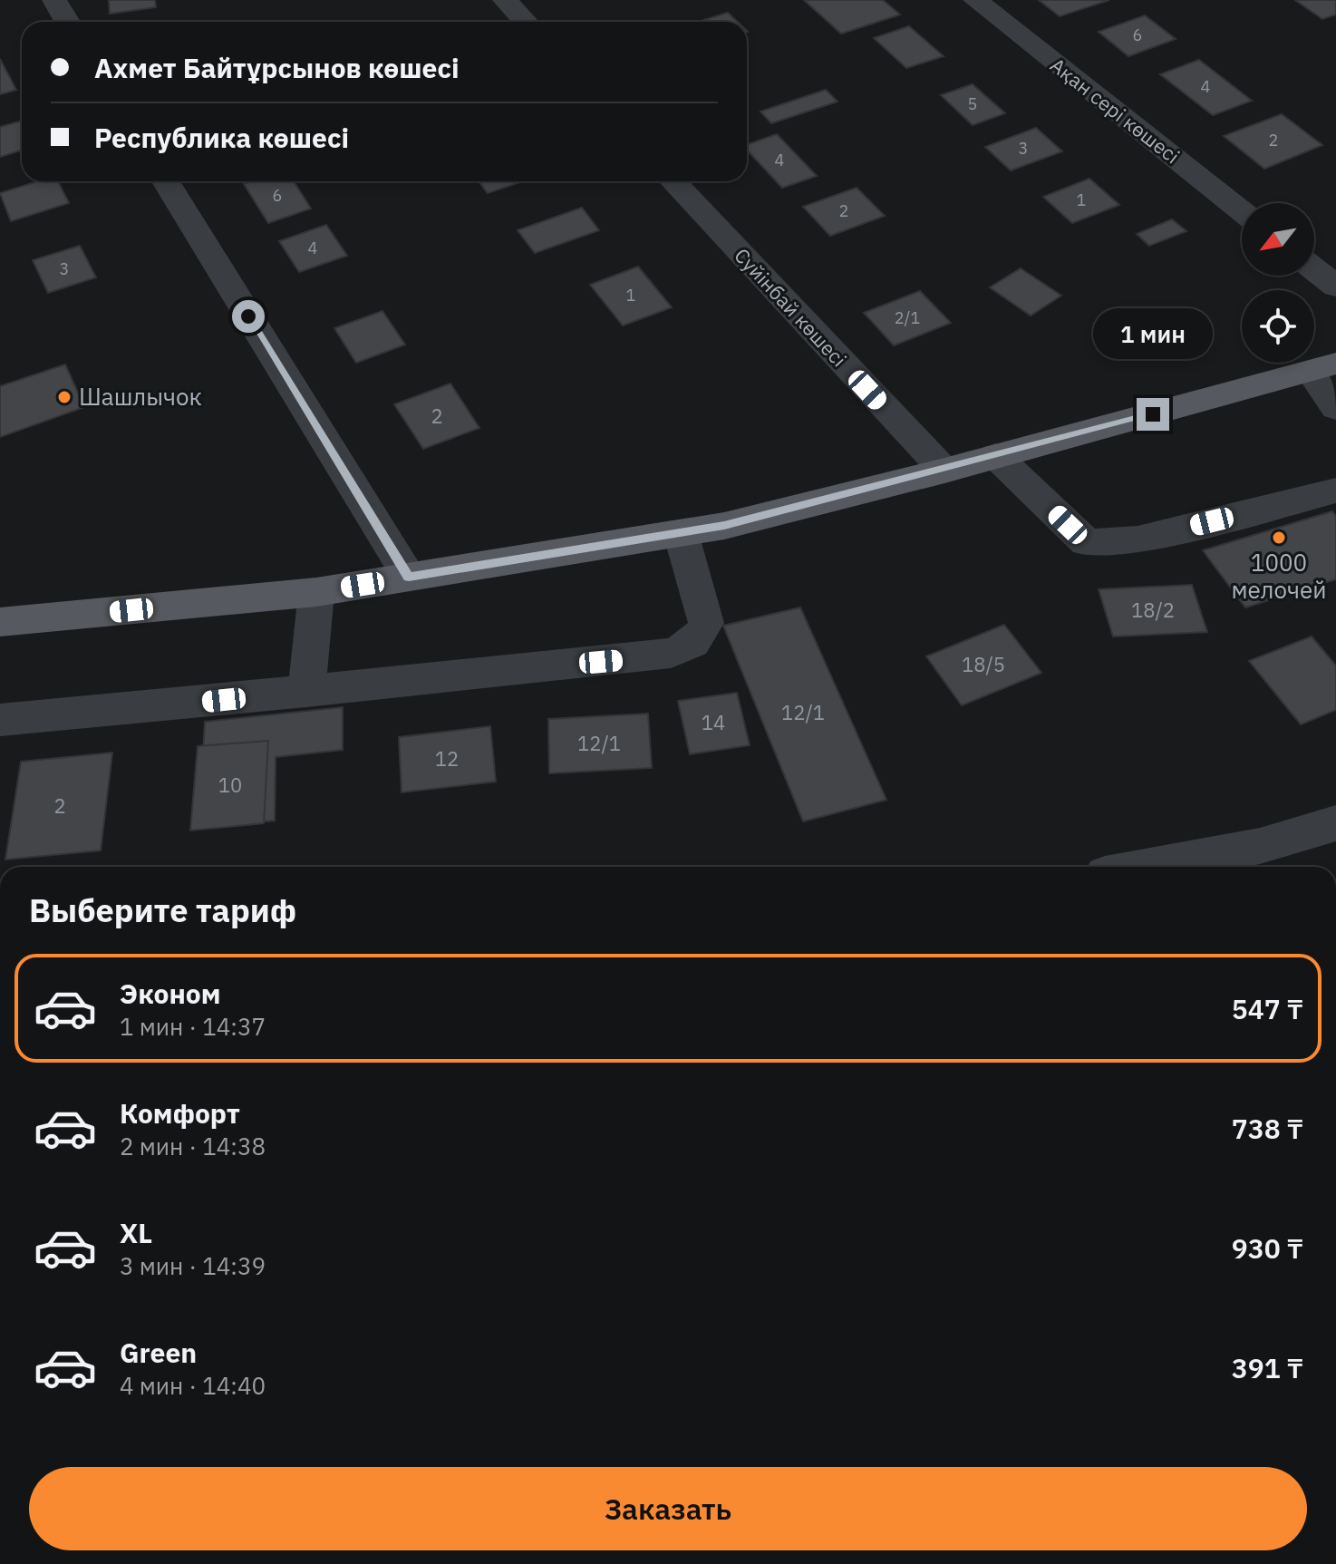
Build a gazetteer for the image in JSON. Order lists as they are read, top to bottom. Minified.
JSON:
{"streets":{"street":["Ақан сері көшесі","Суйінбай көшесі"]},"places":["Шашлычок","1000 мелочей"],"house_numbers":["6","4","5","2","3","4","6","1","2","4","3","1","2/1","2","18/2","18/5","12/1","14","12/1","12","10","2"],"north":"bottom left","page":{"banner":["Ахмет Байтұрсынов көшесі","Республика көшесі"],"bubble":"1 мин","heading":"Выберите тариф","list":[{"name":"Эконом","note":"1 мин · 14:37","value":"547 ₸"},{"name":"Комфорт","note":"2 мин · 14:38","value":"738 ₸"},{"name":"XL","note":"3 мин · 14:39","value":"930 ₸"},{"name":"Green","note":"4 мин · 14:40","value":"391 ₸"}],"buttons":"Заказать"}}
